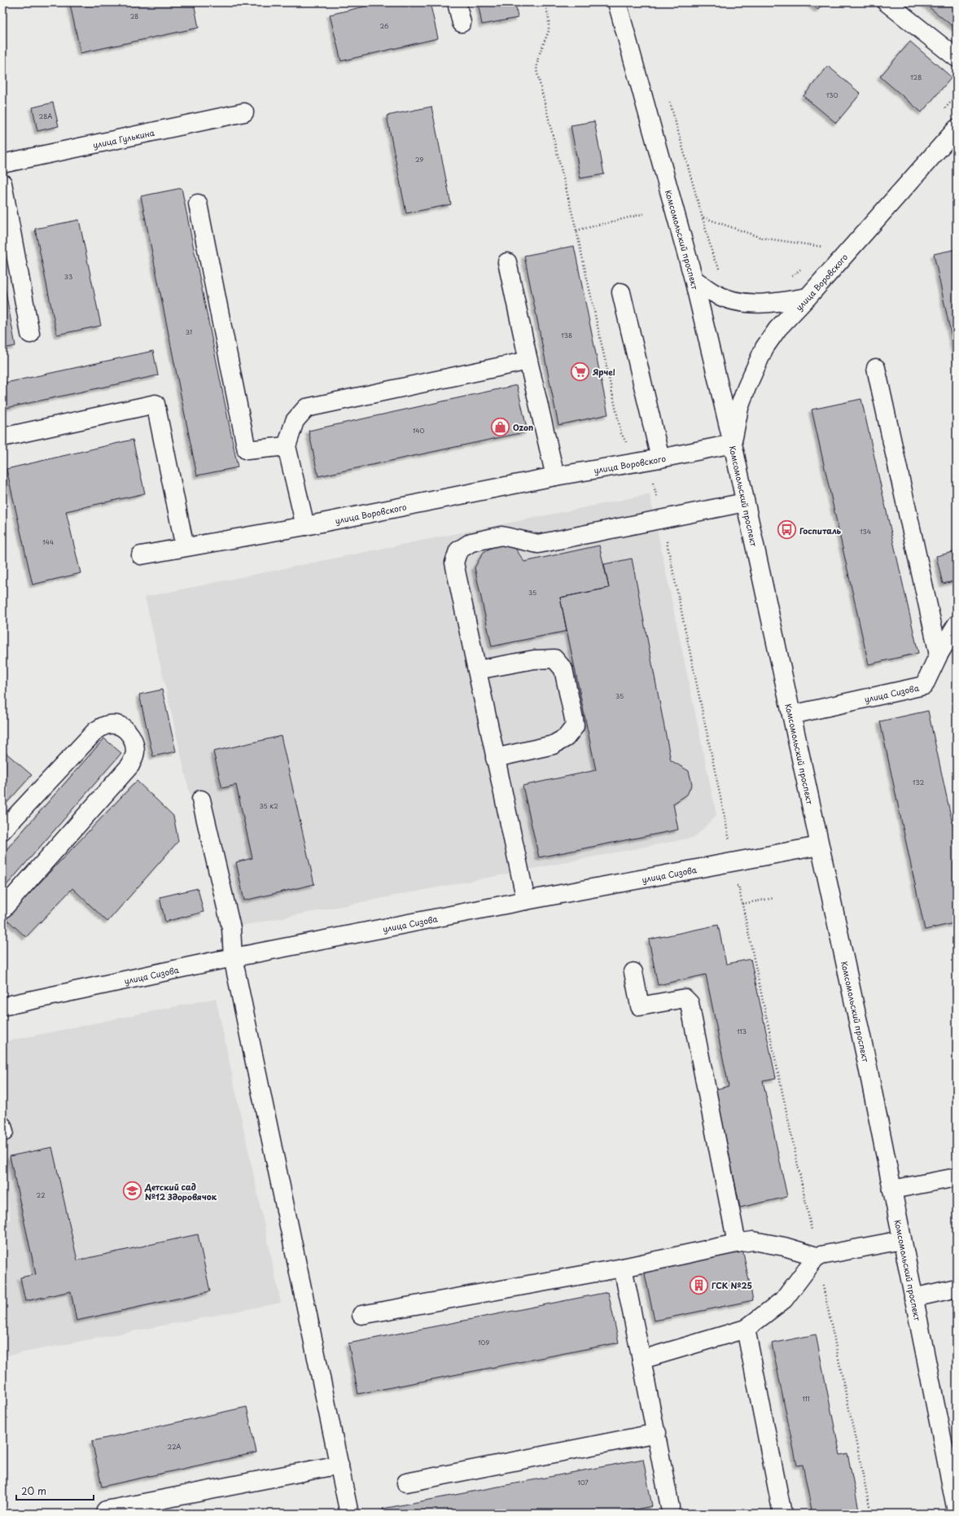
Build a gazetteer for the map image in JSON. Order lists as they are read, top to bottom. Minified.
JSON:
{"streets":{"main road":["улица Гулькина","Комсомольский проспект","улица Воровского","улица Сизова"]},"crossings":[["Комсомольский проспект","улица Воровского"],["Комсомольский проспект","улица Сизова"]],"places":{"supermarket":["Ярче!"],"shop":["Ozon"],"bus stop":["Госпиталь"],"school or university":["Детский сад №12 Здоровячок"],"building":["ГСК №25"]},"house_numbers":["28","26","128","130","28А","29","33","31","138","140","134","144","35","35","132","35 к2","113","22","109","111","22А","107"],"scale_bar":"20 m"}
